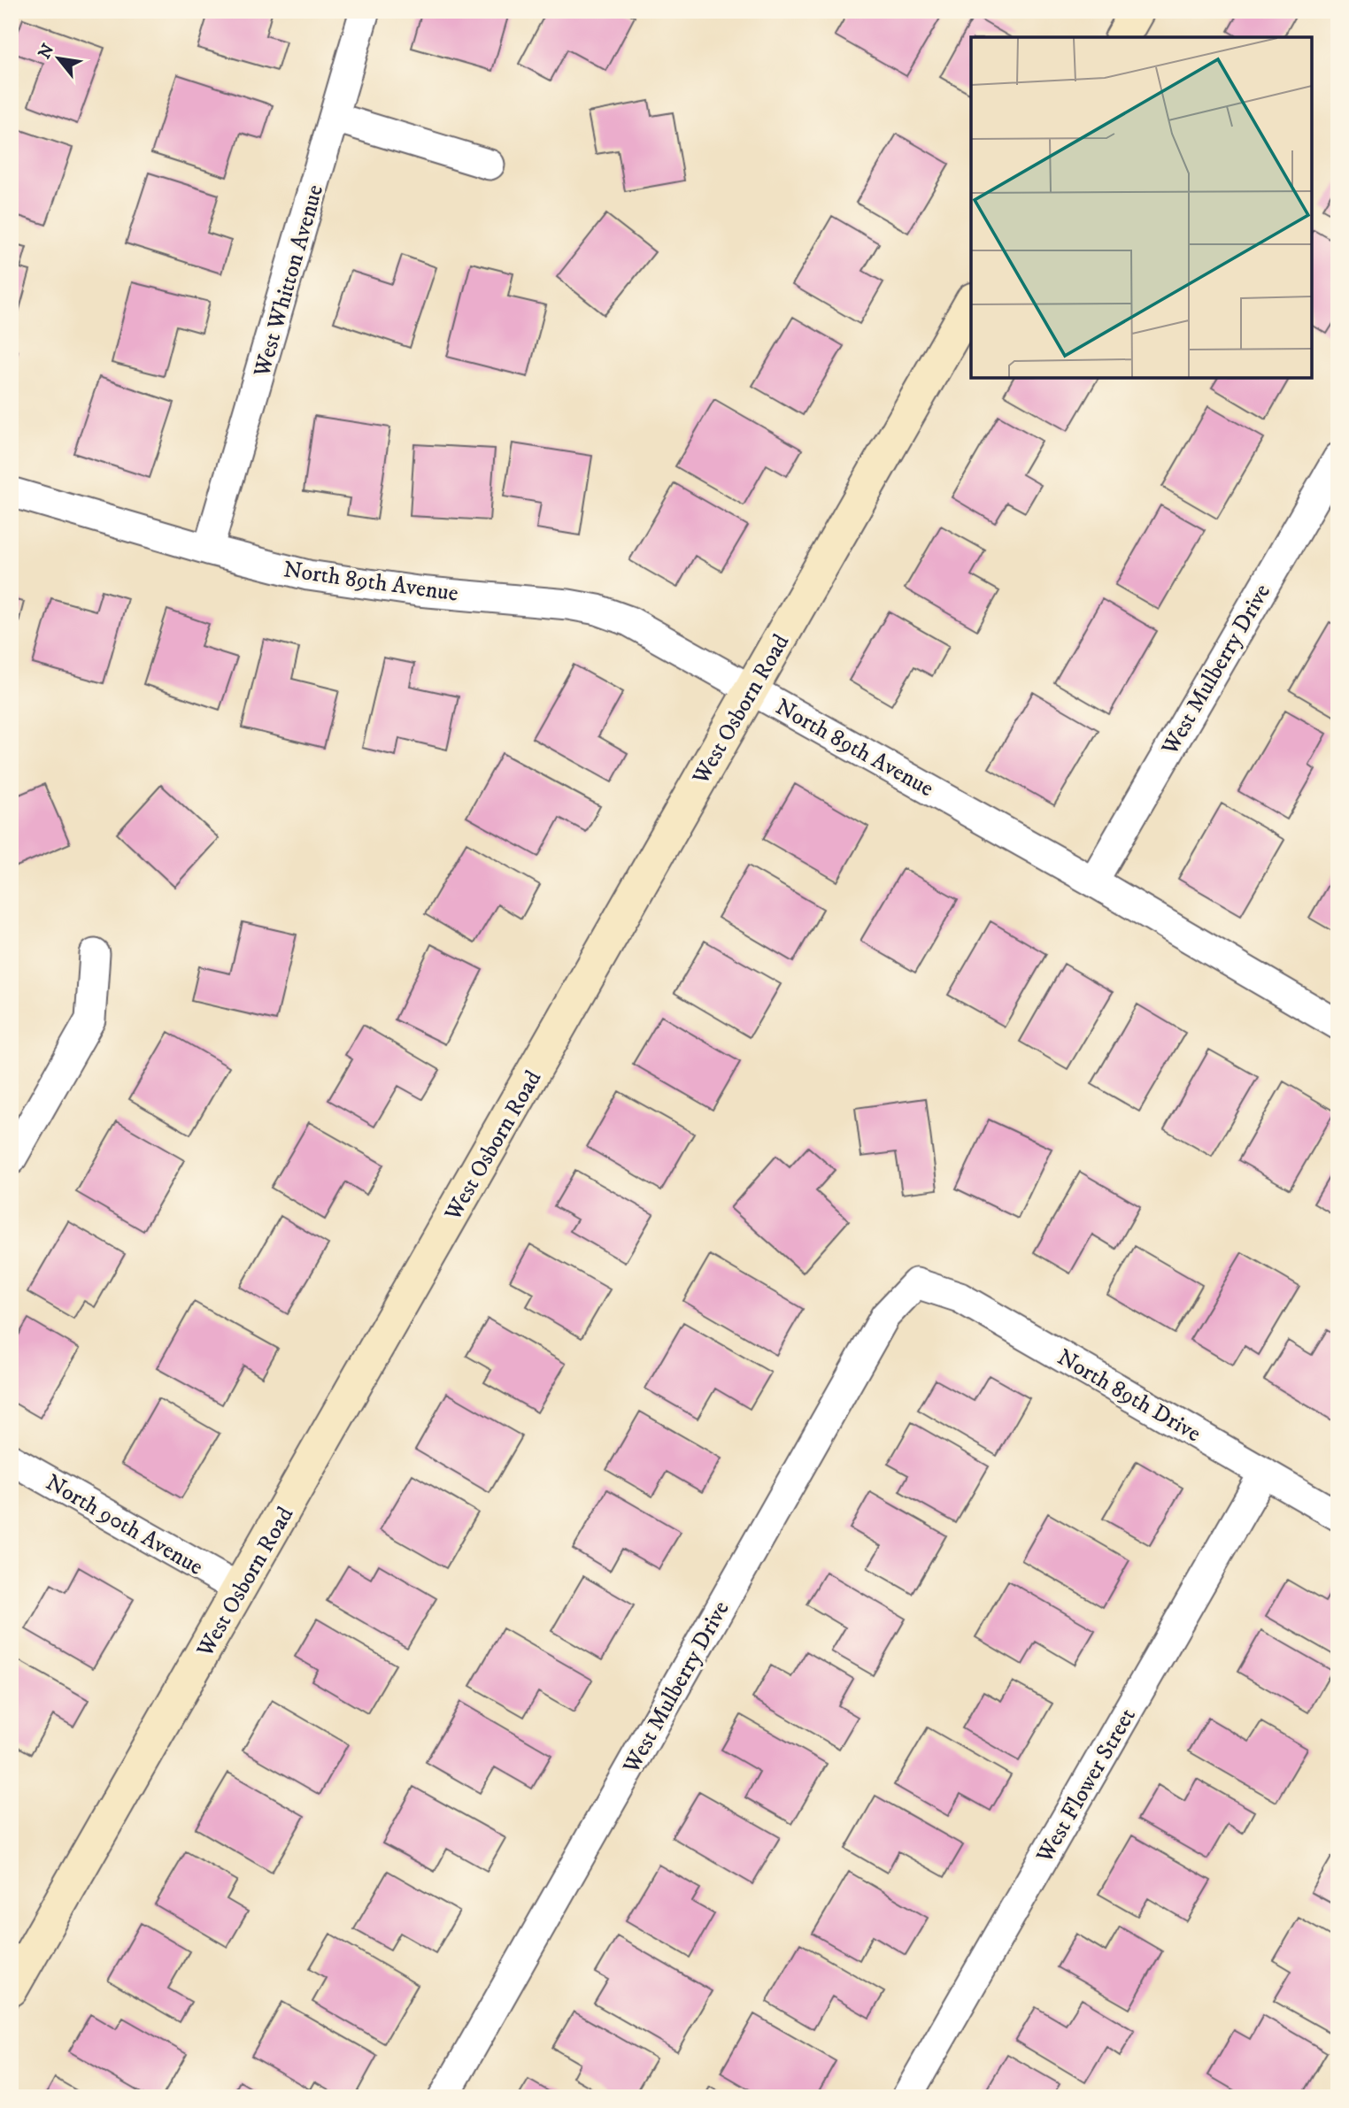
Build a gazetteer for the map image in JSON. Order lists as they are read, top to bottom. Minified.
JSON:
{"streets":{"street":["West Whitton Avenue","North 89th Avenue","West Mulberry Drive","West Osborn Road","North 89th Drive","North 90th Avenue","West Flower Street"]},"crossings":[["West Whitton Avenue","North 89th Avenue"],["North 89th Avenue","West Mulberry Drive"],["North 89th Avenue","West Osborn Road"],["West Mulberry Drive","North 89th Drive"],["West Osborn Road","North 90th Avenue"],["North 89th Drive","West Flower Street"]],"north":"top left"}
